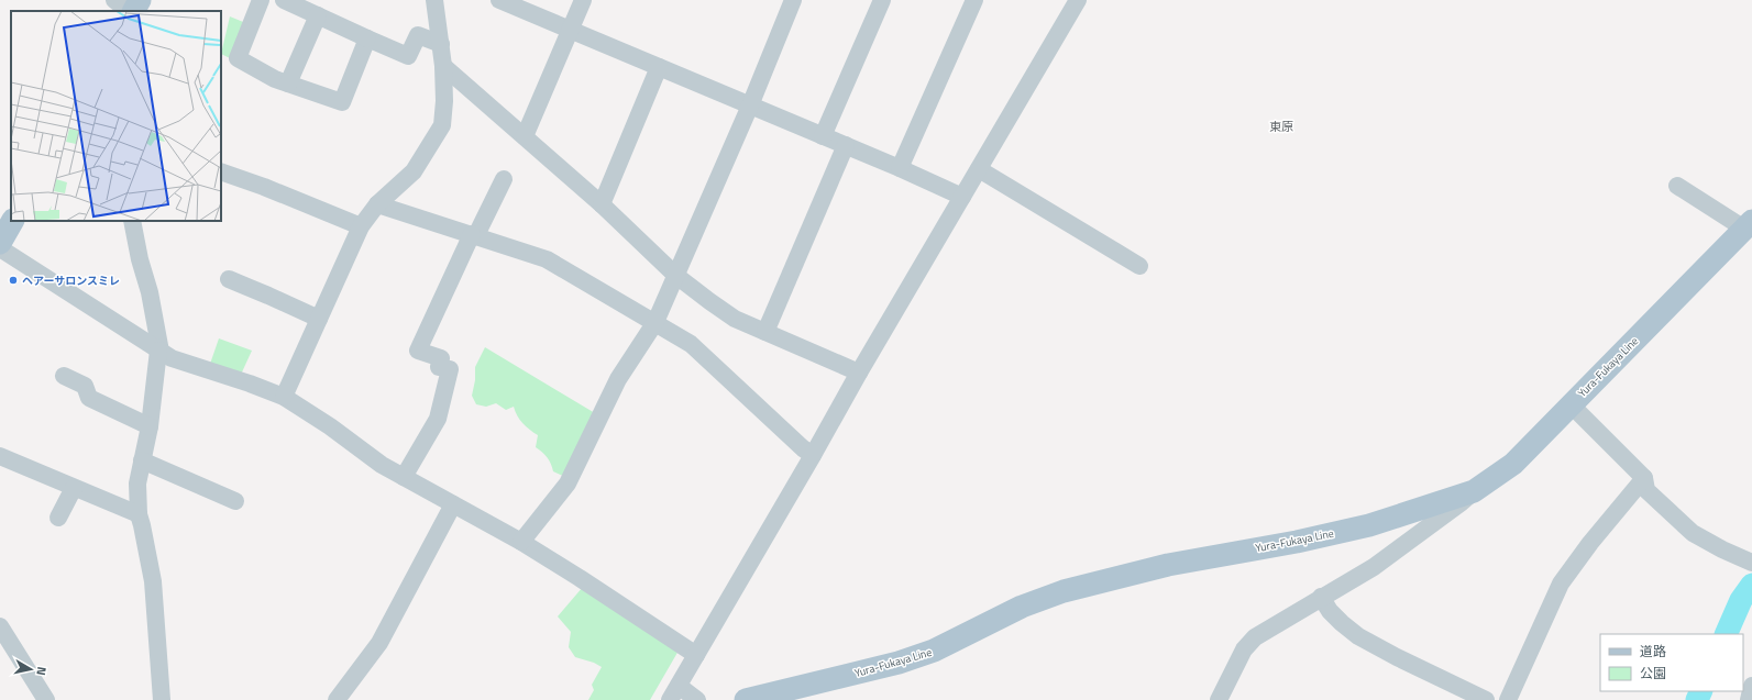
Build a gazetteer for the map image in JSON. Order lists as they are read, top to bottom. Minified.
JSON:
{"streets":{"main road":["Yura-Fukaya Line"]},"districts":["東原"],"places":["ヘアーサロンスミレ"],"legend":["道路","公園"],"north":"right"}
